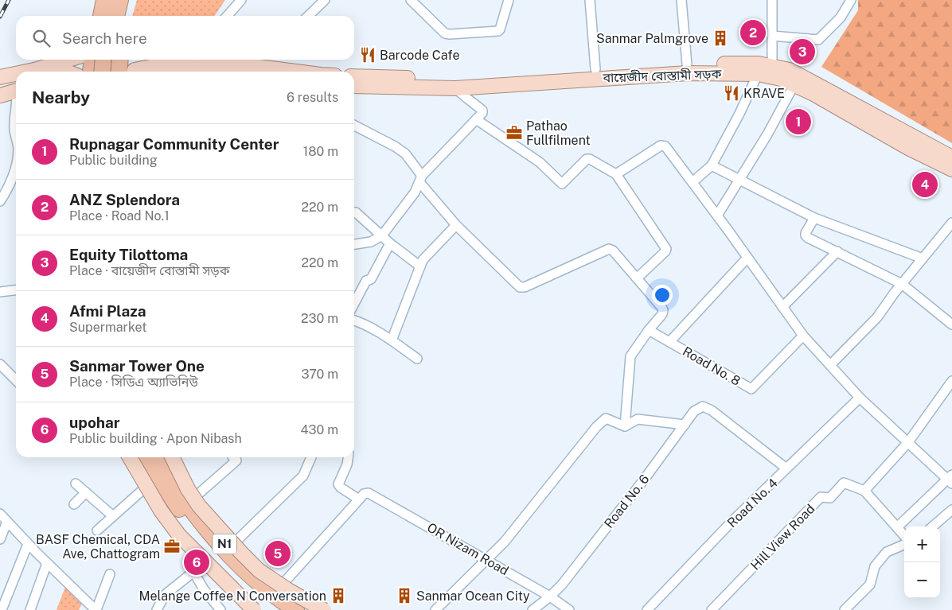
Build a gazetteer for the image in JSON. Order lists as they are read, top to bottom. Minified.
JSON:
{"streets":{"highway":["N1"],"main road":["বায়েজীদ বোস্তামী সড়ক"],"street":["Road No. 8","Road No. 6","Road No. 4","Hill View Road","OR Nizam Road"]},"crossings":[["Road No. 6","Road No. 4"],["Road No. 6","OR Nizam Road"]],"places":{"building":["Sanmar Palmgrove","Melange Coffee N Conversation","Sanmar Ocean City"],"restaurant":["Barcode Cafe","KRAVE"],"office":["Pathao Fullfilment","BASF Chemical, CDA Ave, Chattogram"]},"page":{"search":"Search here","pins":["2","3","1","4","5","6"],"heading":["Nearby","6 results"],"list":[{"mark":"1","name":"Rupnagar Community Center","note":"Public building","value":"180 m"},{"mark":"2","name":"ANZ Splendora","note":"Place · Road No.1","value":"220 m"},{"mark":"3","name":"Equity Tilottoma","note":"Place · বায়েজীদ বোস্তামী সড়ক","value":"220 m"},{"mark":"4","name":"Afmi Plaza","note":"Supermarket","value":"230 m"},{"mark":"5","name":"Sanmar Tower One","note":"Place · সিডিএ অ্যাভিনিউ","value":"370 m"},{"mark":"6","name":"upohar","note":"Public building · Apon Nibash","value":"430 m"}],"map_buttons":["+","−"]}}
